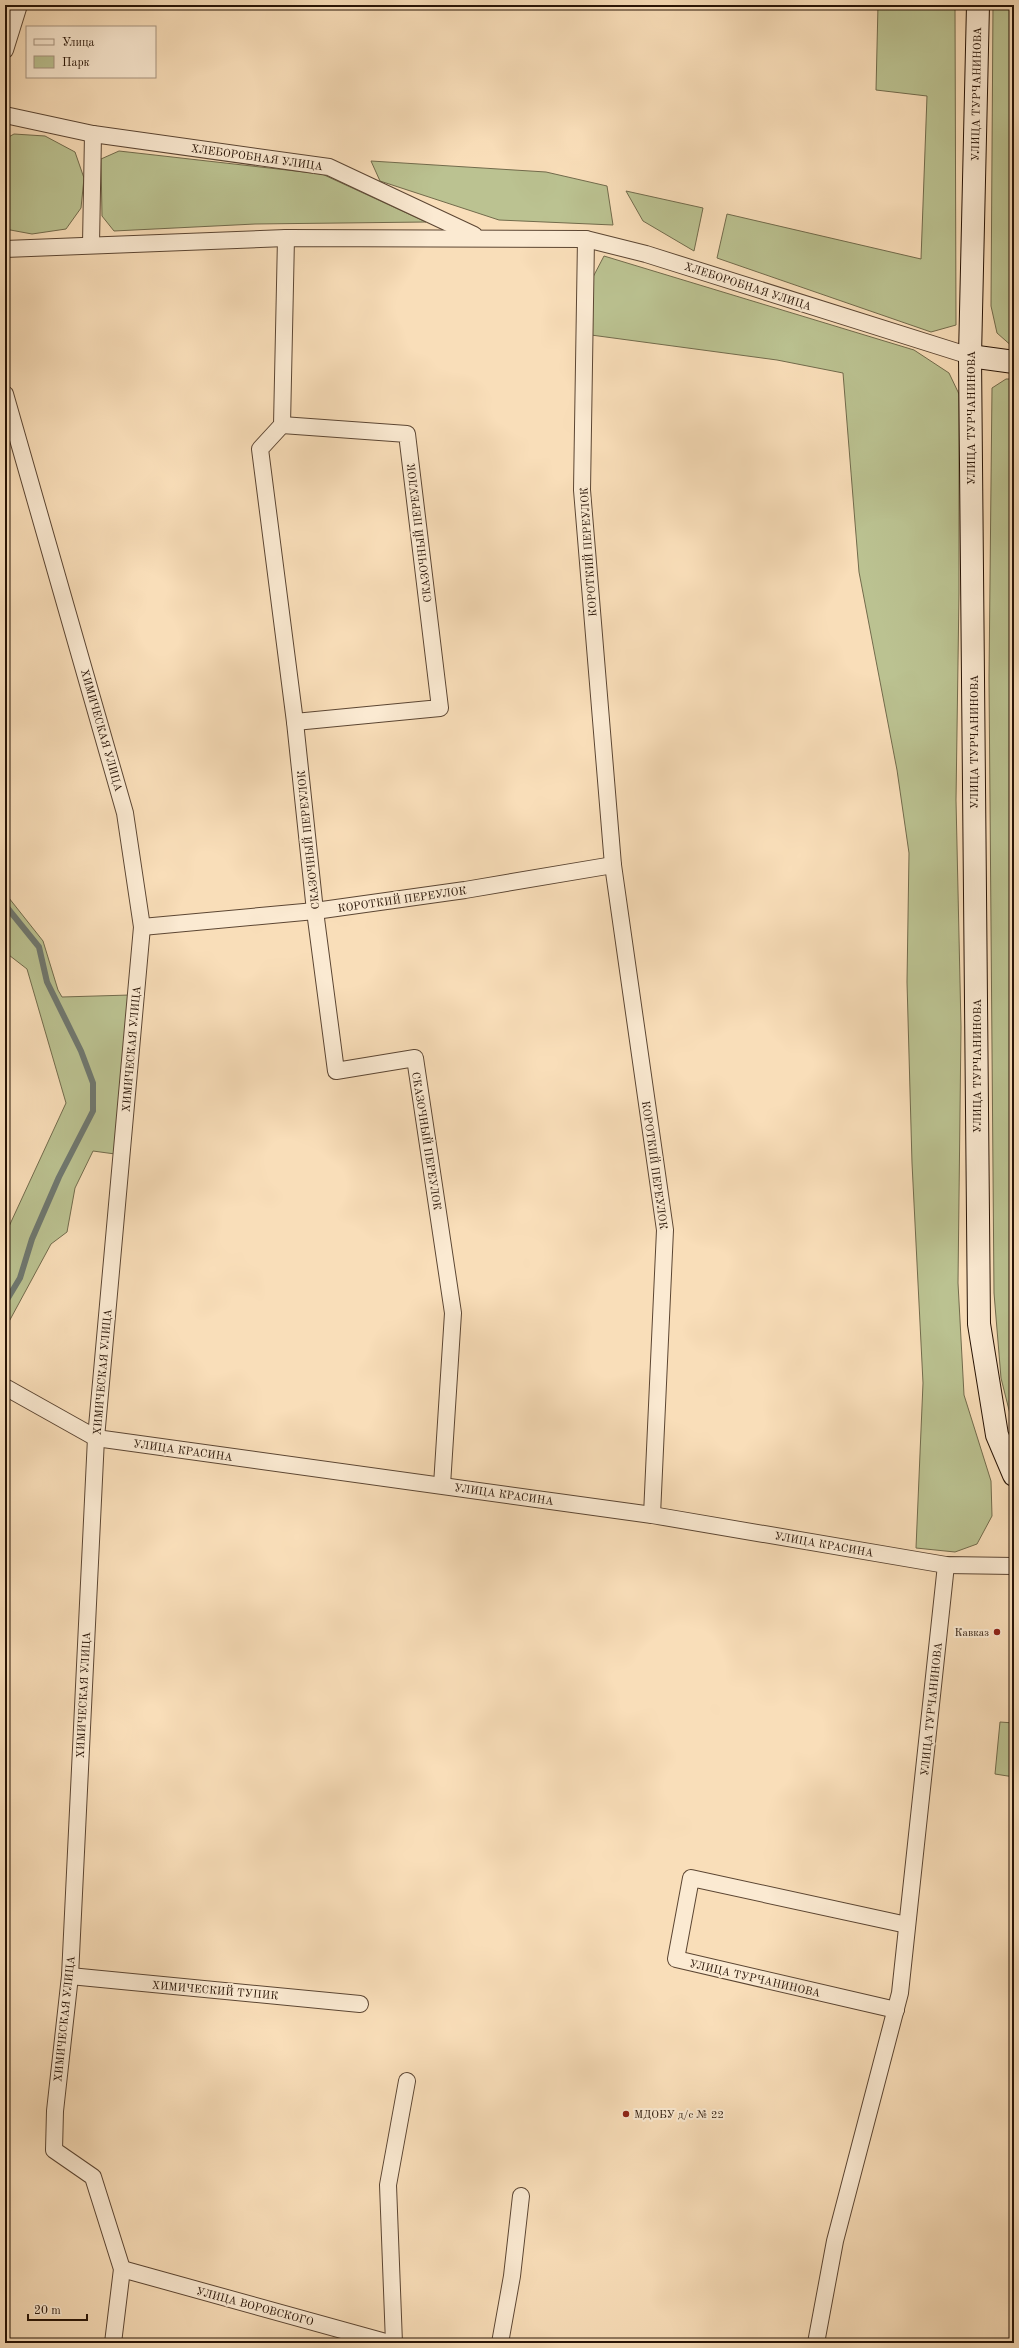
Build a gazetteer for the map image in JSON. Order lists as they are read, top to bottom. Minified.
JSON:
{"streets":{"street":["УЛИЦА ТУРЧАНИНОВА","ХЛЕБОРОБНАЯ УЛИЦА","СКАЗОЧНЫЙ ПЕРЕУЛОК","КОРОТКИЙ ПЕРЕУЛОК","ХИМИЧЕСКАЯ УЛИЦА","УЛИЦА КРАСИНА","ХИМИЧЕСКИЙ ТУПИК","УЛИЦА ВОРОВСКОГО"]},"crossings":[["УЛИЦА ТУРЧАНИНОВА","ХЛЕБОРОБНАЯ УЛИЦА"],["УЛИЦА ТУРЧАНИНОВА","УЛИЦА КРАСИНА"],["ХЛЕБОРОБНАЯ УЛИЦА","КОРОТКИЙ ПЕРЕУЛОК"],["СКАЗОЧНЫЙ ПЕРЕУЛОК","КОРОТКИЙ ПЕРЕУЛОК"],["СКАЗОЧНЫЙ ПЕРЕУЛОК","УЛИЦА КРАСИНА"],["КОРОТКИЙ ПЕРЕУЛОК","ХИМИЧЕСКАЯ УЛИЦА"],["КОРОТКИЙ ПЕРЕУЛОК","УЛИЦА КРАСИНА"],["ХИМИЧЕСКАЯ УЛИЦА","УЛИЦА КРАСИНА"],["ХИМИЧЕСКАЯ УЛИЦА","ХИМИЧЕСКИЙ ТУПИК"],["ХИМИЧЕСКАЯ УЛИЦА","УЛИЦА ВОРОВСКОГО"]],"places":["Кавказ","МДОБУ д/с № 22"],"legend":["Улица","Парк"],"scale_bar":"20 m"}
